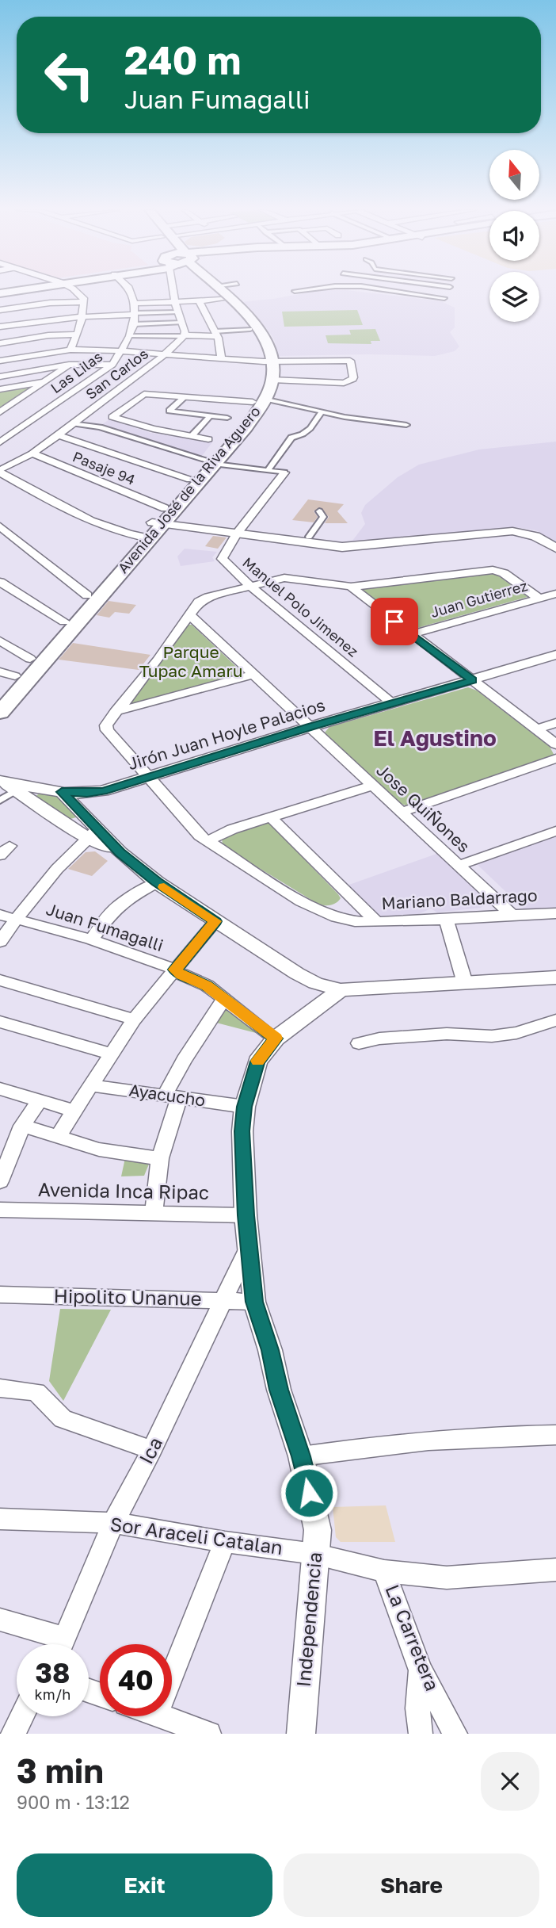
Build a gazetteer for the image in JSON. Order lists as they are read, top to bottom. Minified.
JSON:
{"streets":{"main road":["Avenida José de la Riva Aguero"],"street":["Las Lilas","San Carlos","Pasaje 94","Juan Gutierrez","Manuel Polo Jimenez","Jirón Juan Hoyle Palacios","Jose QuiÑones","Mariano Baldarrago","Juan Fumagalli","Ayacucho","Avenida Inca Ripac","Hipolito Unanue","Ica","Sor Araceli Catalan","Independencia","La Carretera"]},"crossings":[["San Carlos","Pasaje 94"],["Pasaje 94","Avenida José de la Riva Aguero"],["Manuel Polo Jimenez","Jirón Juan Hoyle Palacios"],["Jirón Juan Hoyle Palacios","Jose QuiÑones"],["Jirón Juan Hoyle Palacios","Mariano Baldarrago"],["Jose QuiÑones","Mariano Baldarrago"],["Juan Fumagalli","Independencia"],["Ayacucho","Independencia"],["Avenida Inca Ripac","Independencia"],["Hipolito Unanue","Ica"],["Hipolito Unanue","Independencia"],["Ica","Sor Araceli Catalan"],["Ica","Independencia"],["Sor Araceli Catalan","Independencia"],["Sor Araceli Catalan","La Carretera"]],"districts":["El Agustino"],"parks":["Parque Tupac Amaru"],"north":"top","page":{"turn":["240 m","Juan Fumagalli"],"speed":"38 km/h","limit":"40","heading":["3 min","900 m · 13:12"],"buttons":["Exit","Share"]}}
